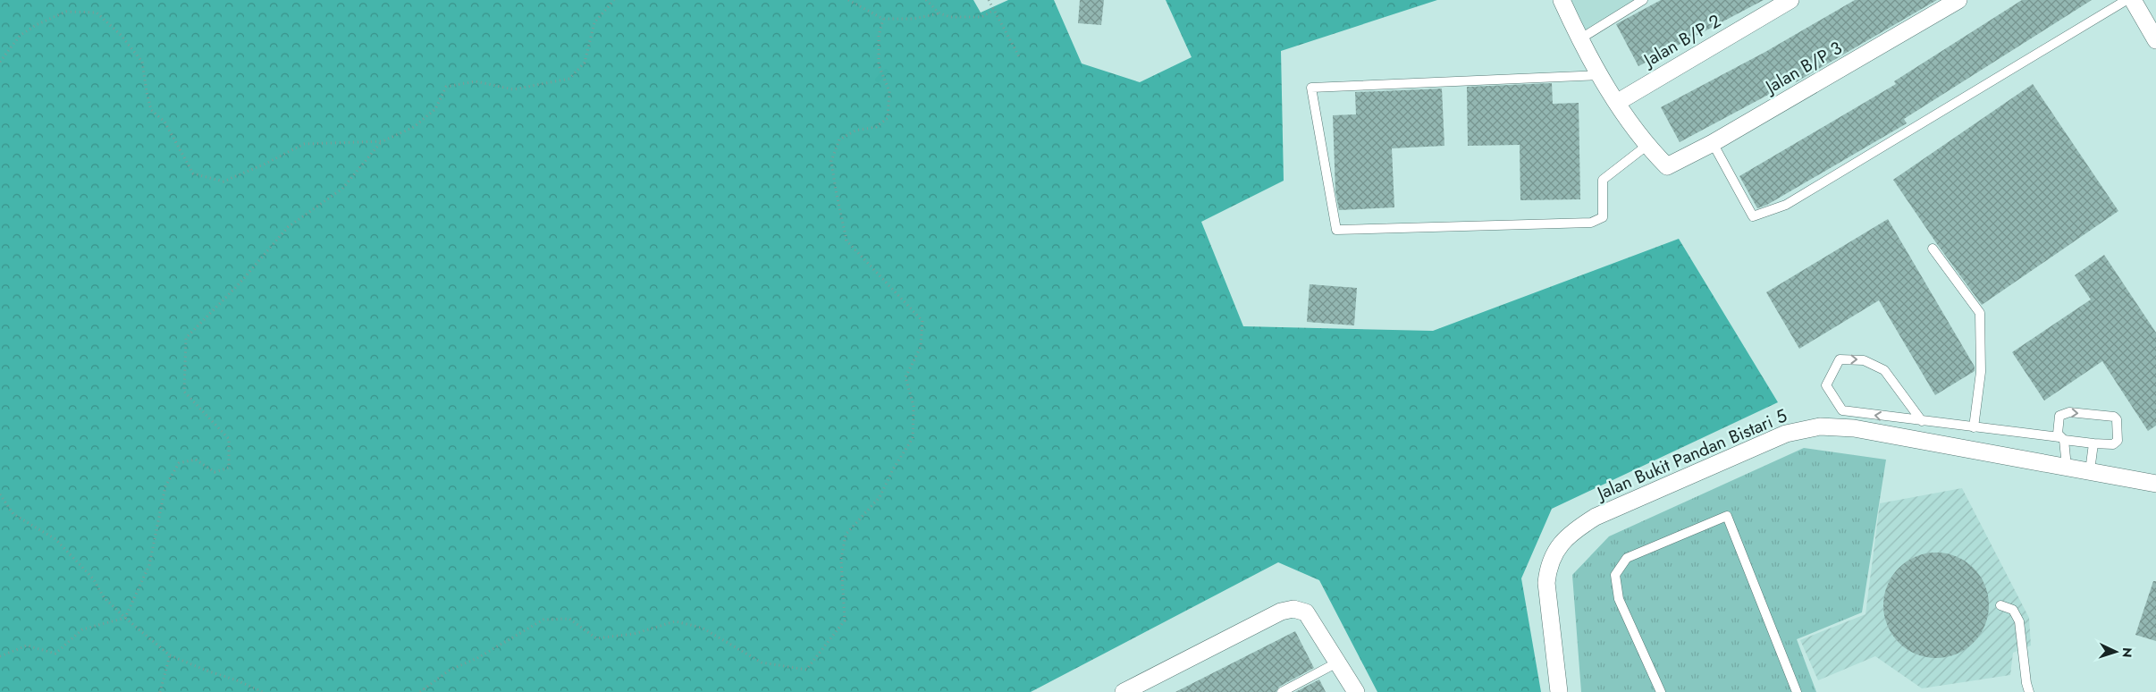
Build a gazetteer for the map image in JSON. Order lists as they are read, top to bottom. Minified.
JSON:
{"streets":{"street":["Jalan B/P 2","Jalan B/P 3","Jalan Bukit Pandan Bistari 5"]},"north":"right"}
